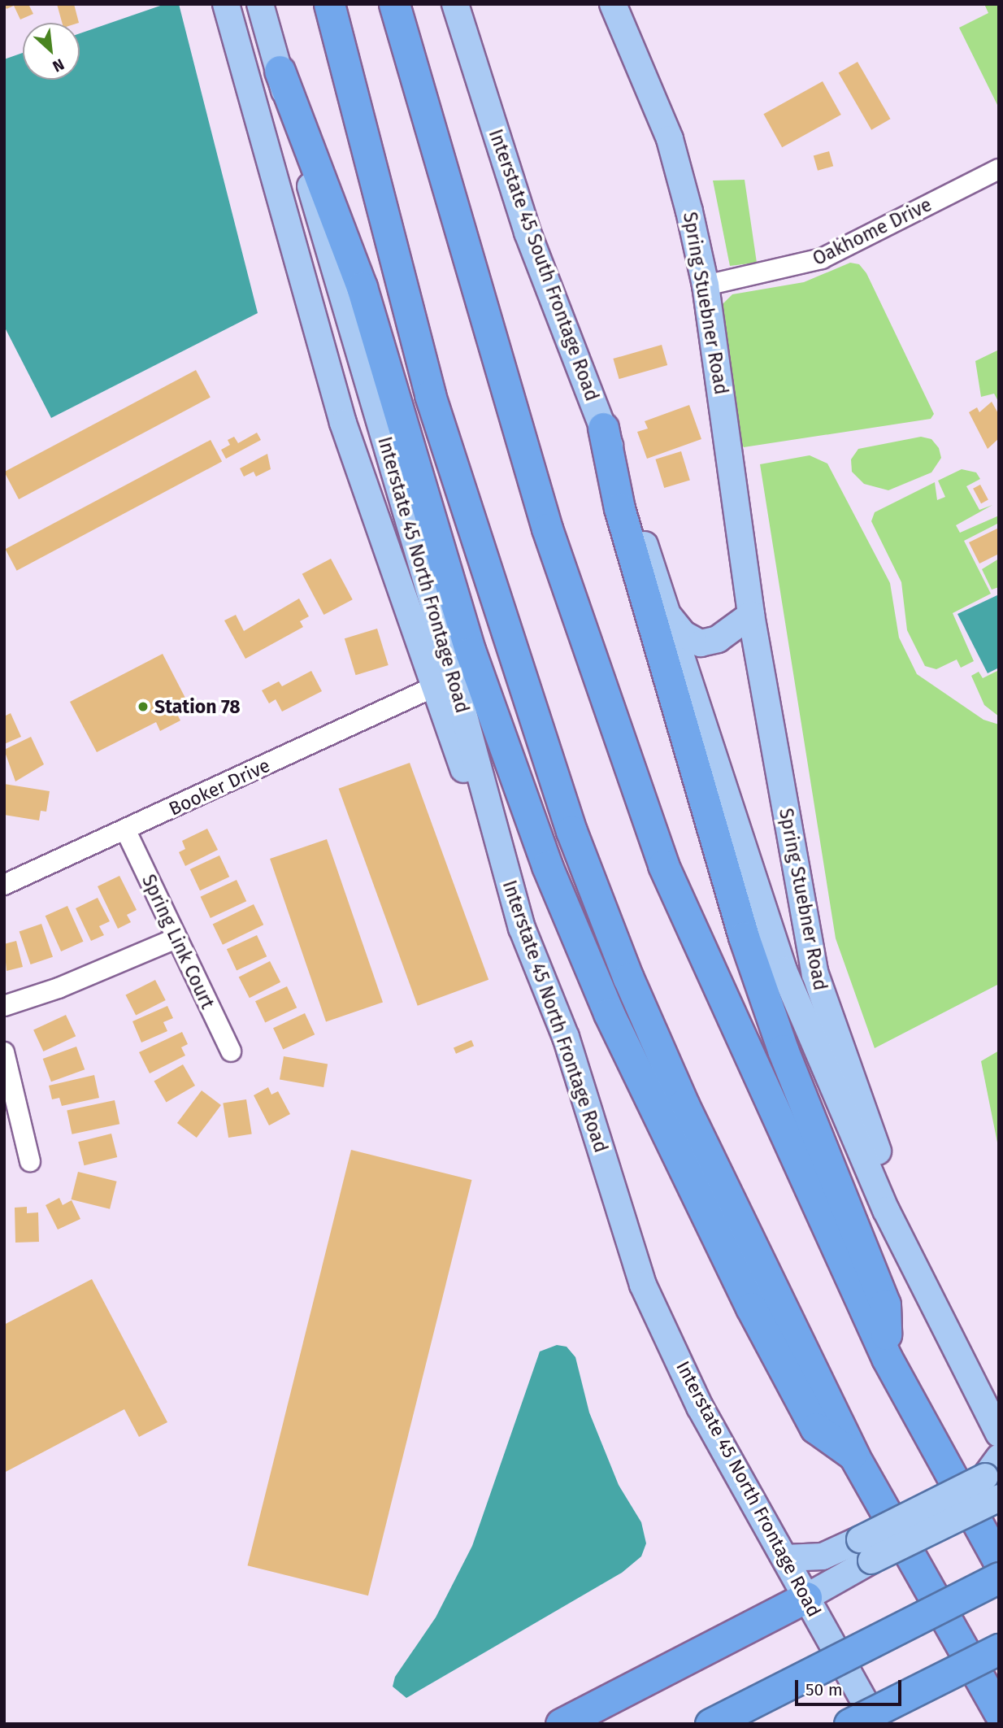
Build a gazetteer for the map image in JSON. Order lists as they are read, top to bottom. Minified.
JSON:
{"streets":{"main road":["Interstate 45 South Frontage Road","Spring Stuebner Road","Interstate 45 North Frontage Road"],"street":["Oakhome Drive","Booker Drive","Spring Link Court"]},"crossings":[["Oakhome Drive","Spring Stuebner Road"],["Booker Drive","Spring Link Court"]],"places":["Station 78"],"scale_bar":"50 m","north":"bottom right"}
